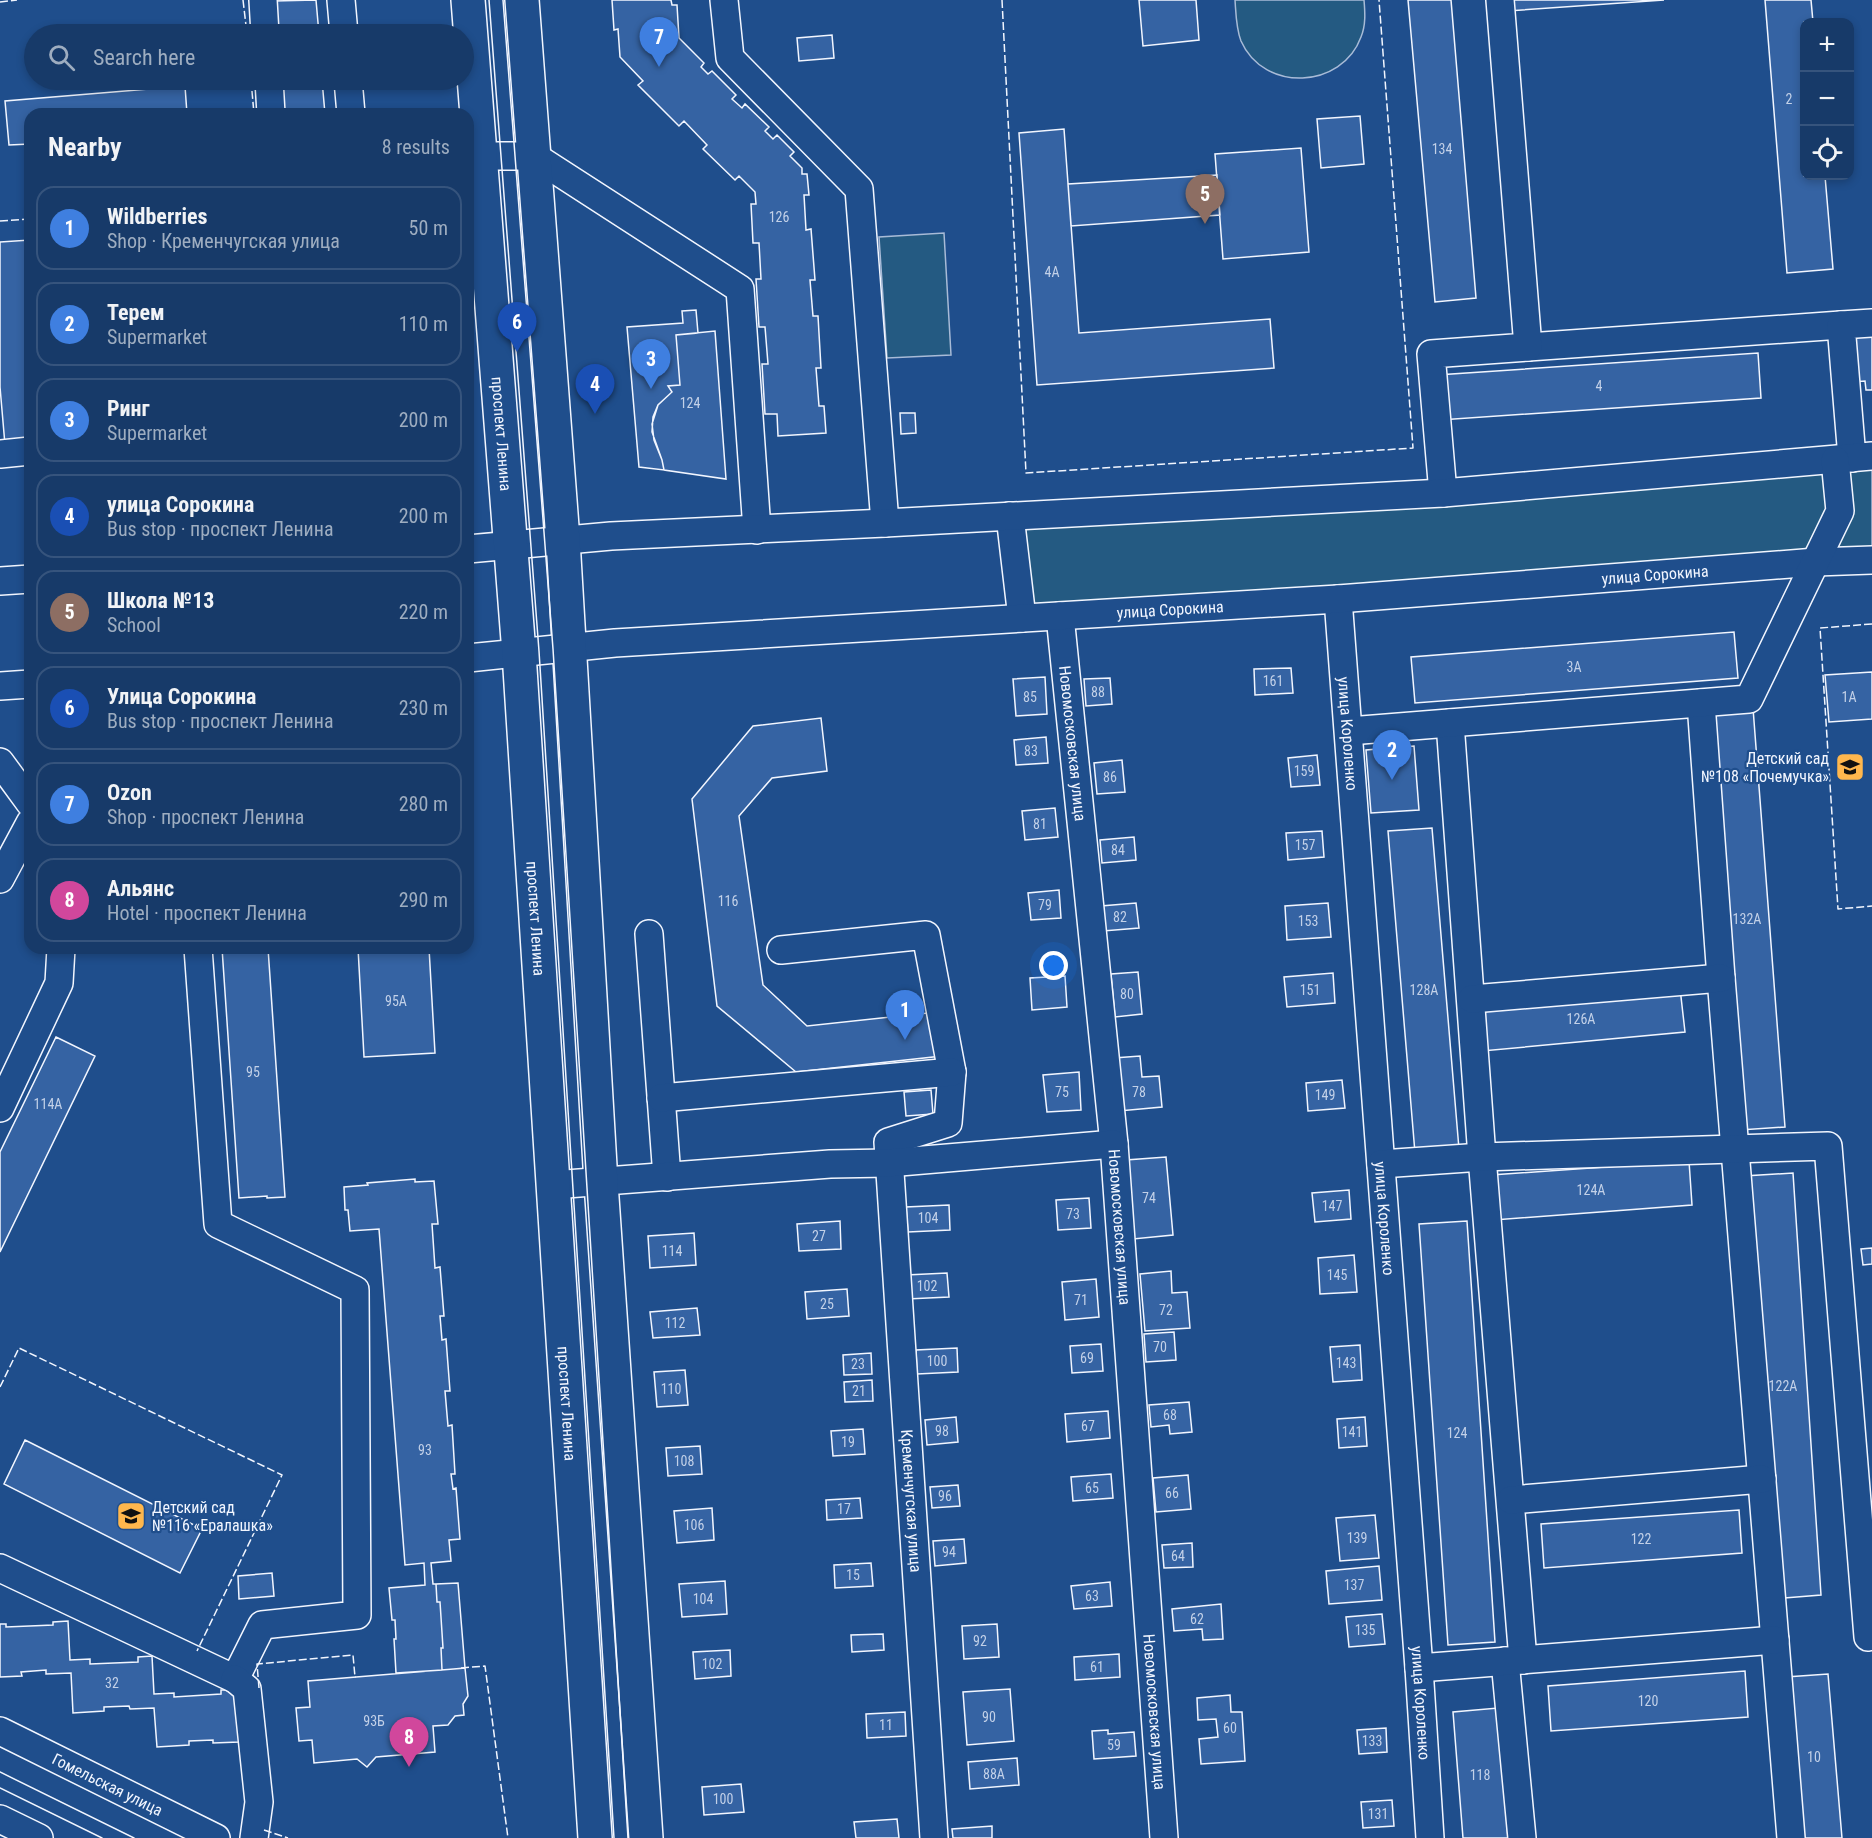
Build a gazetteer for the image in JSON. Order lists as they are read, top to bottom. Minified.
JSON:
{"streets":{"main road":["проспект Ленина"],"street":["улица Сорокина","улица Короленко","Новомосковская улица","Кременчугская улица","Гомельская улица"]},"crossings":[["проспект Ленина","улица Сорокина"],["улица Сорокина","улица Короленко"],["улица Сорокина","Новомосковская улица"]],"places":{"school or university":["Детский сад №108 «Почемучка»","Детский сад №116 «Ералашка»"]},"house_numbers":["2","134","126","4А","4","124","3А","161","88","85","1А","83","159","86","81","157","84","116","79","82","132А","153","151","128А","80","95А","126А","95","75","78","149","114А","124А","74","147","73","104","27","114","145","102","71","25","72","112","70","69","100","143","23","122А","110","21","68","67","98","141","124","19","93","108","65","66","96","17","106","139","122","94","64","15","137","63","104","62","135","92","102","61","32","120","90","93Б","11","60","133","59","10","88А","118","100","131"],"page":{"pins":["7","5","6","3","4","2","1","8"],"map_buttons":["+","−"],"search":"Search here","heading":["Nearby","8 results"],"list":[{"mark":"1","name":"Wildberries","note":"Shop · Кременчугская улица","value":"50 m"},{"mark":"2","name":"Терем","note":"Supermarket","value":"110 m"},{"mark":"3","name":"Ринг","note":"Supermarket","value":"200 m"},{"mark":"4","name":"улица Сорокина","note":"Bus stop · проспект Ленина","value":"200 m"},{"mark":"5","name":"Школа №13","note":"School","value":"220 m"},{"mark":"6","name":"Улица Сорокина","note":"Bus stop · проспект Ленина","value":"230 m"},{"mark":"7","name":"Ozon","note":"Shop · проспект Ленина","value":"280 m"},{"mark":"8","name":"Альянс","note":"Hotel · проспект Ленина","value":"290 m"}]}}
